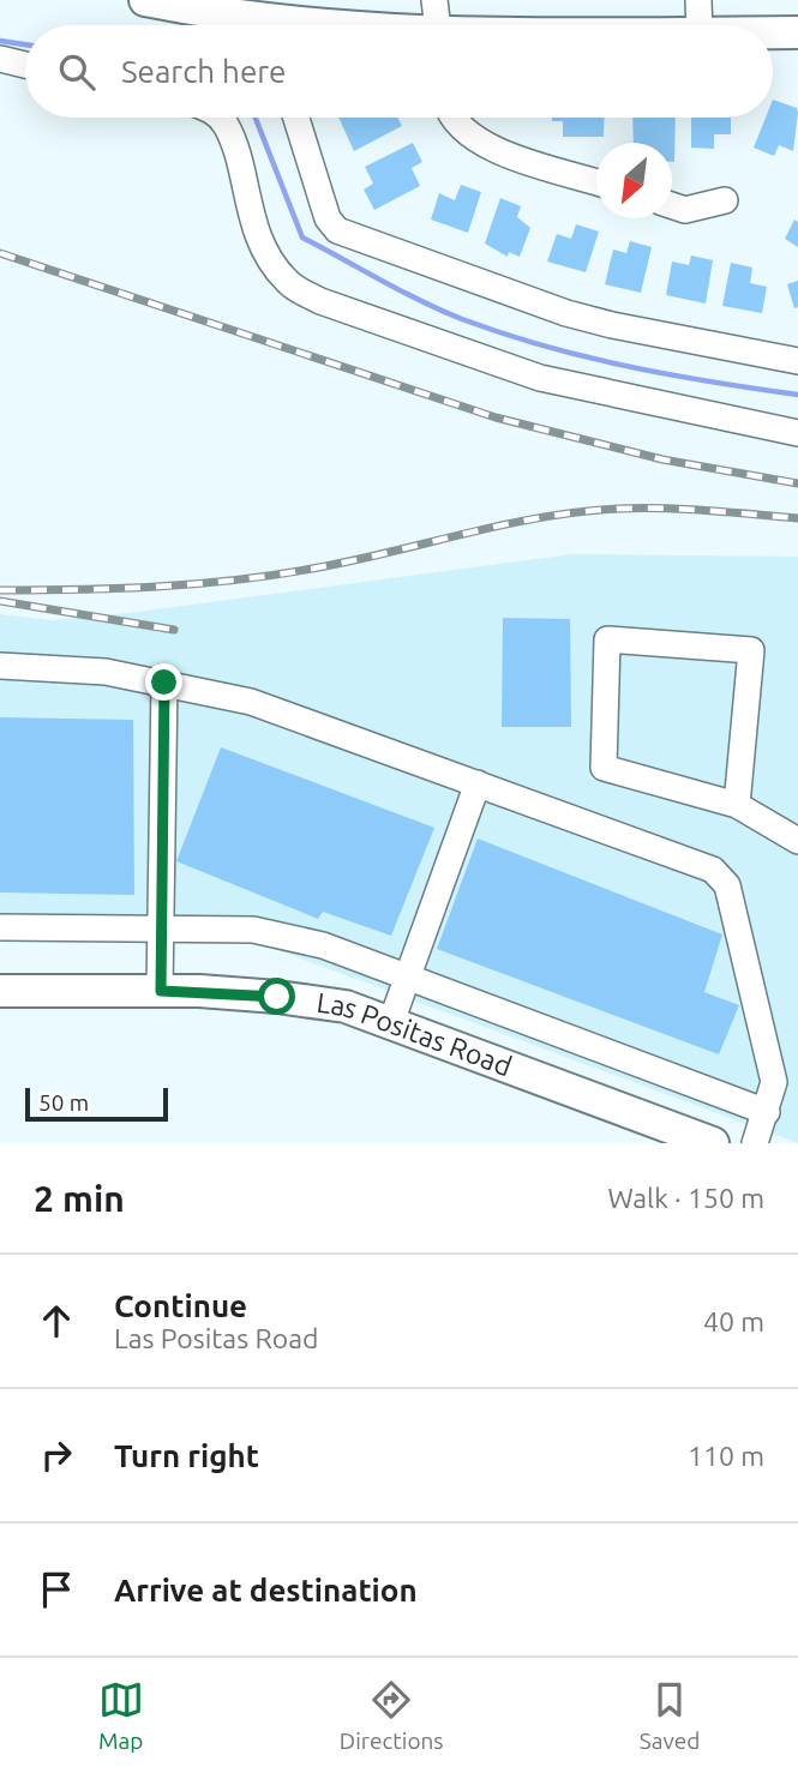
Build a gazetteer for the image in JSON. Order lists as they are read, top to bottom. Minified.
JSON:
{"streets":{"main road":["Las Positas Road"]},"scale_bar":"50 m","north":"bottom left","page":{"search":"Search here","scale":"50 m","heading":["2 min","Walk · 150 m"],"list":[["Continue","Las Positas Road","40 m"],["Turn right","110 m"],"Arrive at destination"],"nav":["Map","Directions","Saved"]}}
